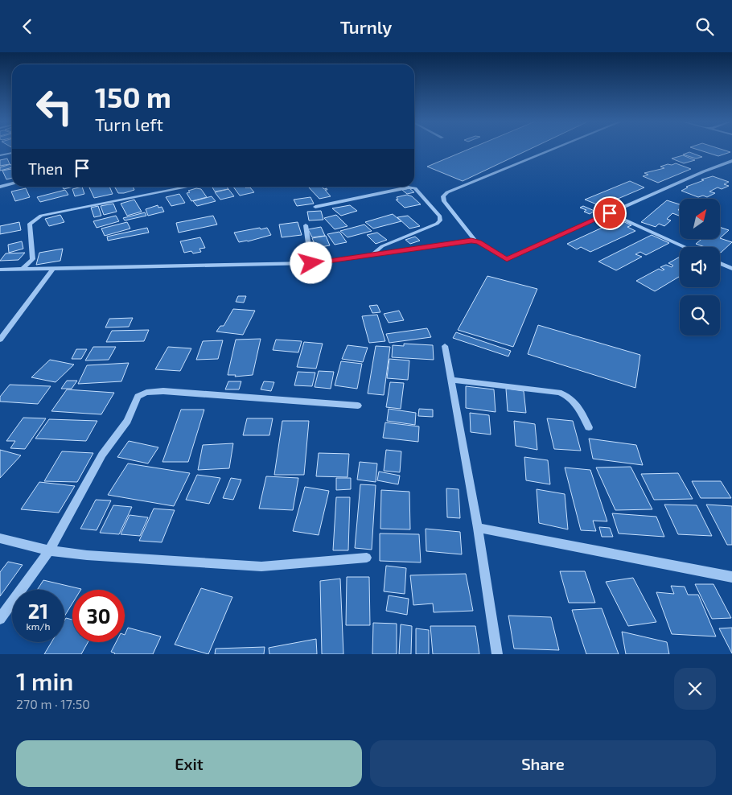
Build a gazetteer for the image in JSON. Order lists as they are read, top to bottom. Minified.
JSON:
{"north":"top right","page":{"header":"Turnly","turn":["150 m","Turn left"],"then":"Then","speed":"21 km/h","limit":"30","heading":["1 min","270 m · 17:50"],"buttons":["Exit","Share"]}}
